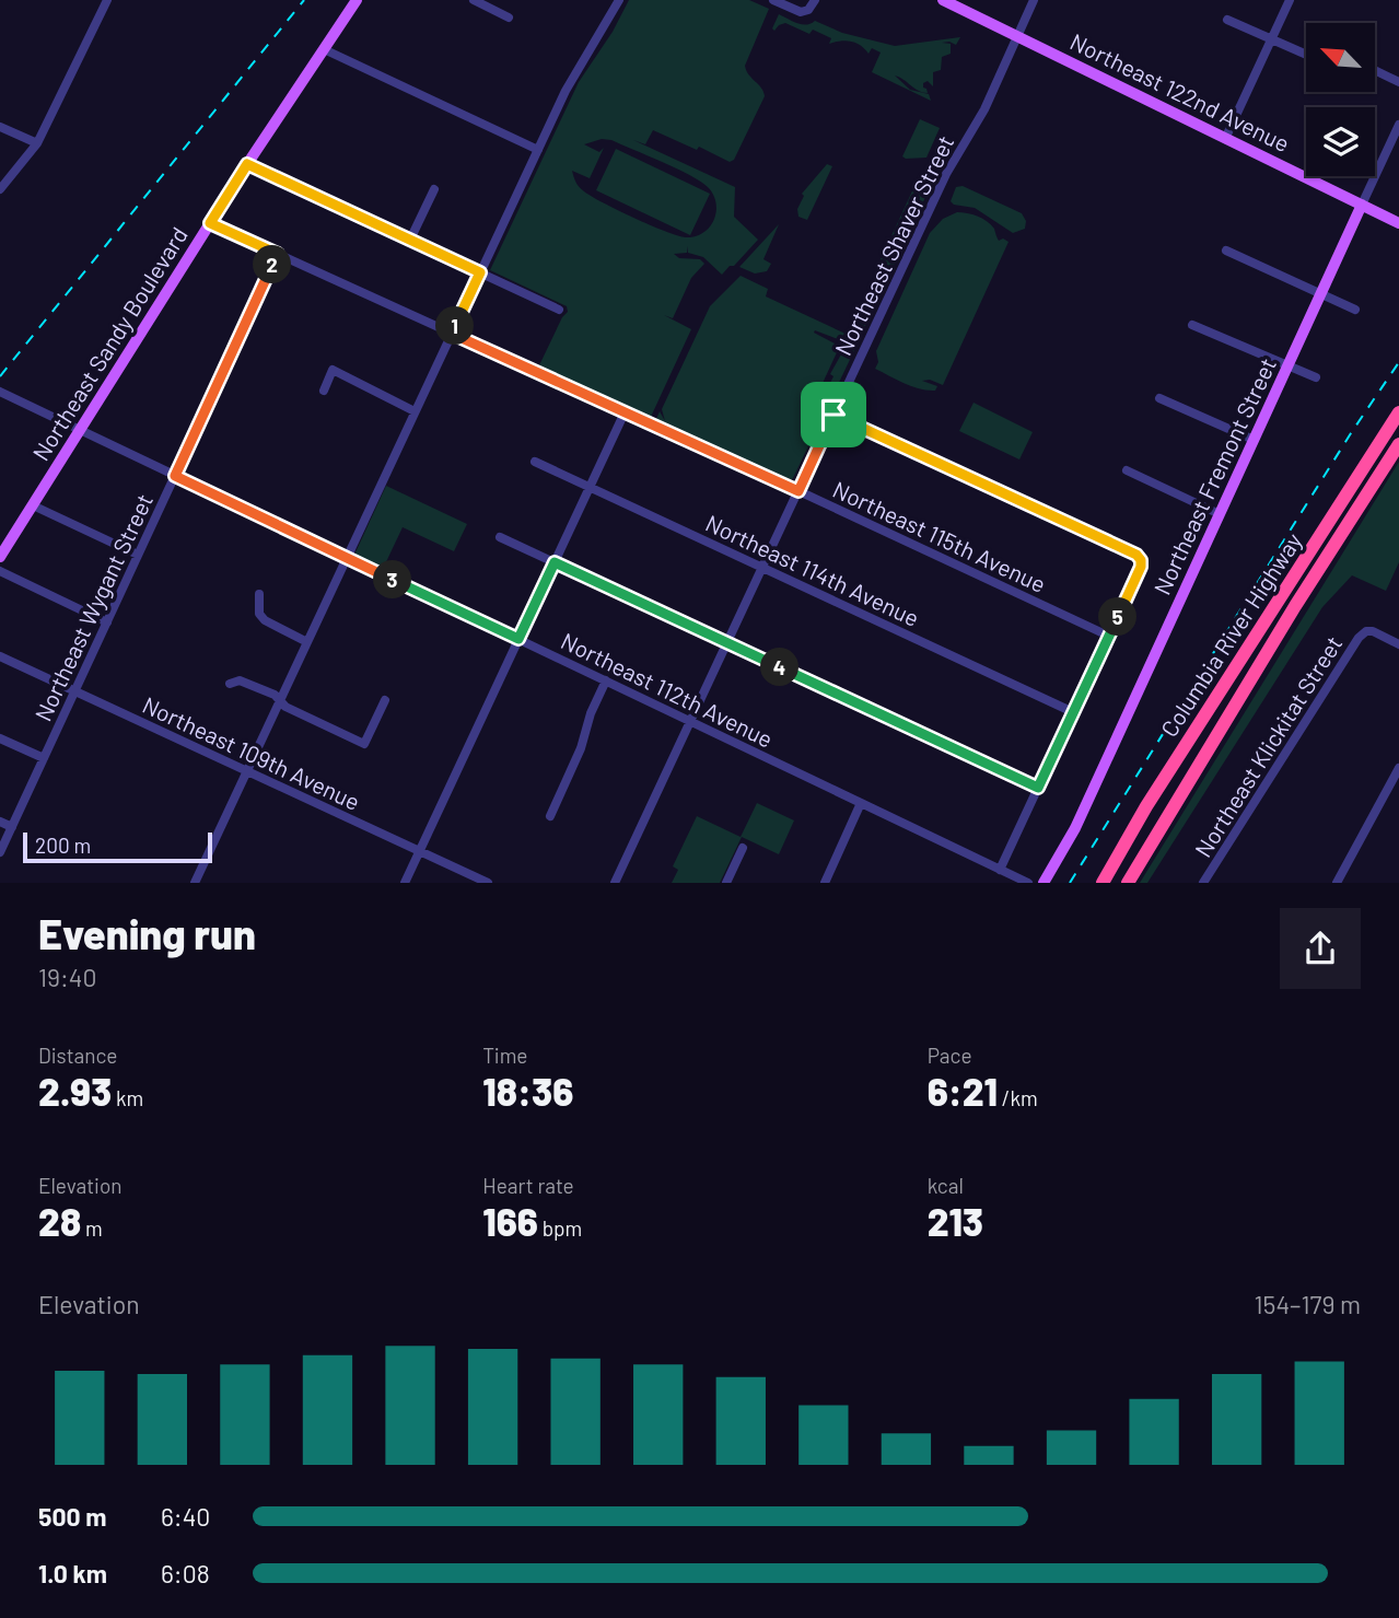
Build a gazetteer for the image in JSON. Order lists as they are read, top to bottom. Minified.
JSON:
{"streets":{"highway":["Columbia River Highway"],"main road":["Northeast 122nd Avenue","Northeast Sandy Boulevard","Northeast Fremont Street"],"street":["Northeast Shaver Street","Northeast 115th Avenue","Northeast 114th Avenue","Northeast Wygant Street","Northeast 112th Avenue","Northeast Klickitat Street","Northeast 109th Avenue"]},"crossings":[["Northeast 122nd Avenue","Northeast Shaver Street"],["Northeast 122nd Avenue","Northeast Fremont Street"],["Northeast Shaver Street","Northeast 115th Avenue"],["Northeast Shaver Street","Northeast 114th Avenue"],["Northeast Shaver Street","Northeast 112th Avenue"],["Northeast Sandy Boulevard","Northeast 115th Avenue"],["Northeast Sandy Boulevard","Northeast 112th Avenue"],["Northeast 115th Avenue","Northeast Wygant Street"],["Northeast Wygant Street","Northeast 112th Avenue"],["Northeast Wygant Street","Northeast 109th Avenue"]],"scale_bar":"200 m","north":"top left","page":{"pins":["2","1","3","5","4"],"scale":"200 m","heading":["Evening run","19:40"],"stats":[["Distance","2.93 km"],["Time","18:36"],["Pace","6:21 /km"],["Elevation","28 m"],["Heart rate","166 bpm"],["kcal","213"]],"chart":["Elevation","154–179 m"],"list":[{"name":"500 m","note":"6:40"},{"name":"1.0 km","note":"6:08"}]}}
